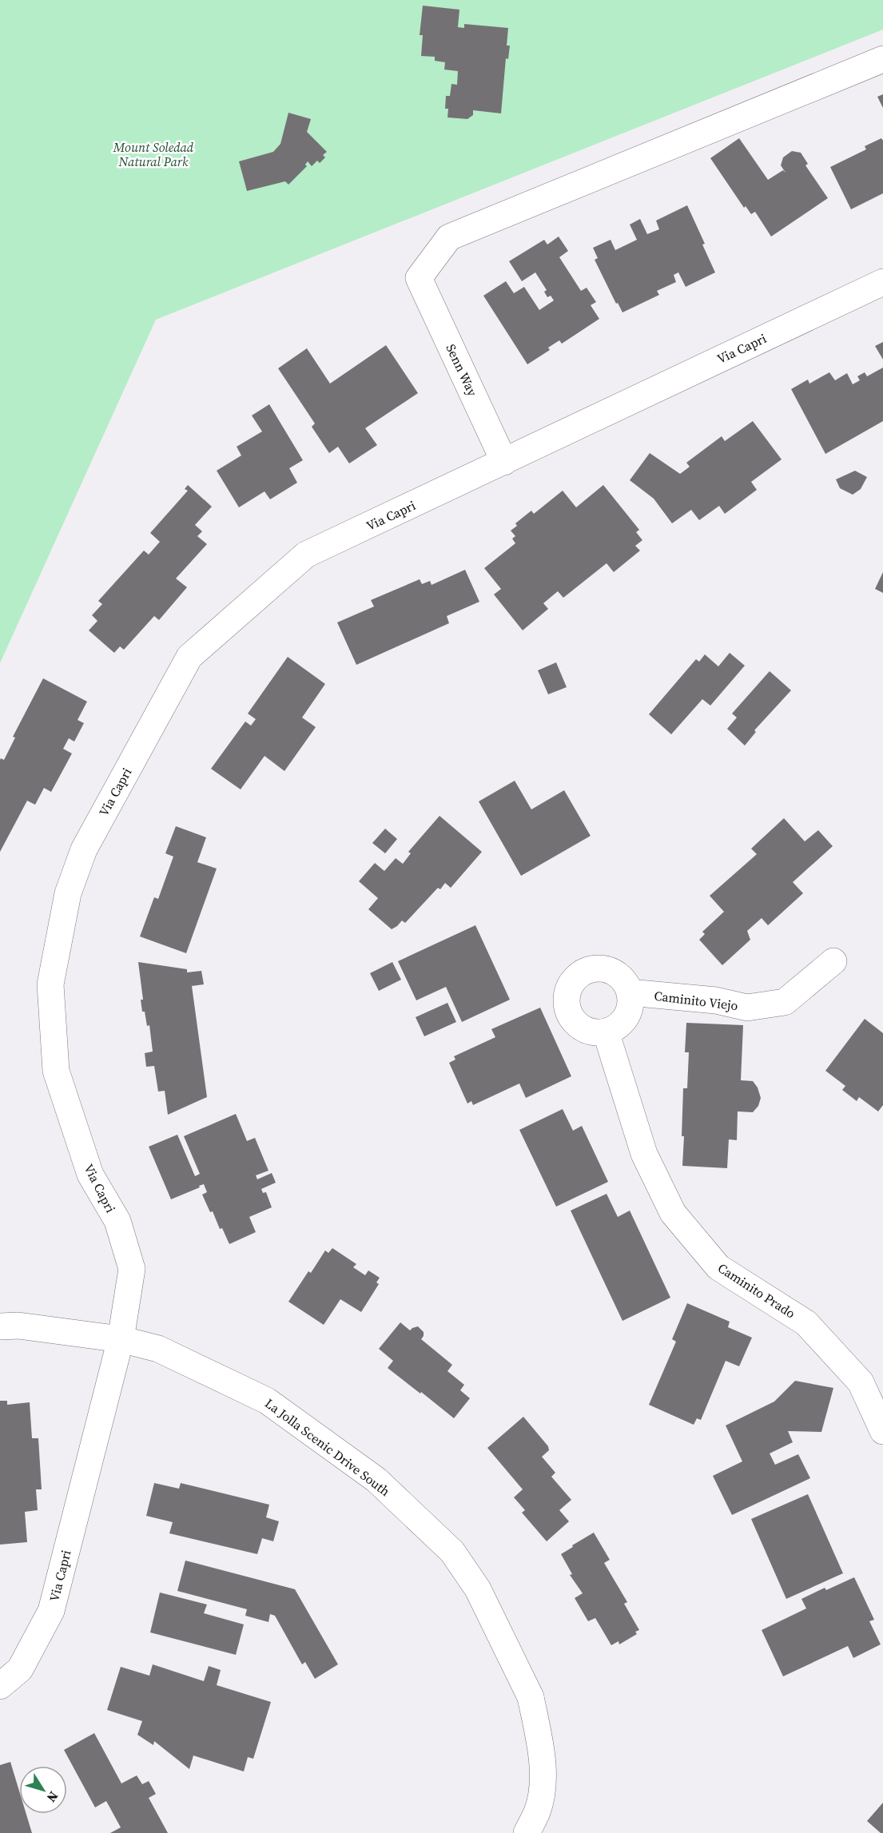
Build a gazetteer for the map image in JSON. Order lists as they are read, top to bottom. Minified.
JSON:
{"streets":{"main road":["Via Capri","Senn Way","Caminito Viejo","Caminito Prado","La Jolla Scenic Drive South"]},"crossings":[["Via Capri","Senn Way"],["Via Capri","La Jolla Scenic Drive South"],["Caminito Viejo","Caminito Prado"]],"parks":["Mount Soledad Natural Park"],"north":"bottom right"}
